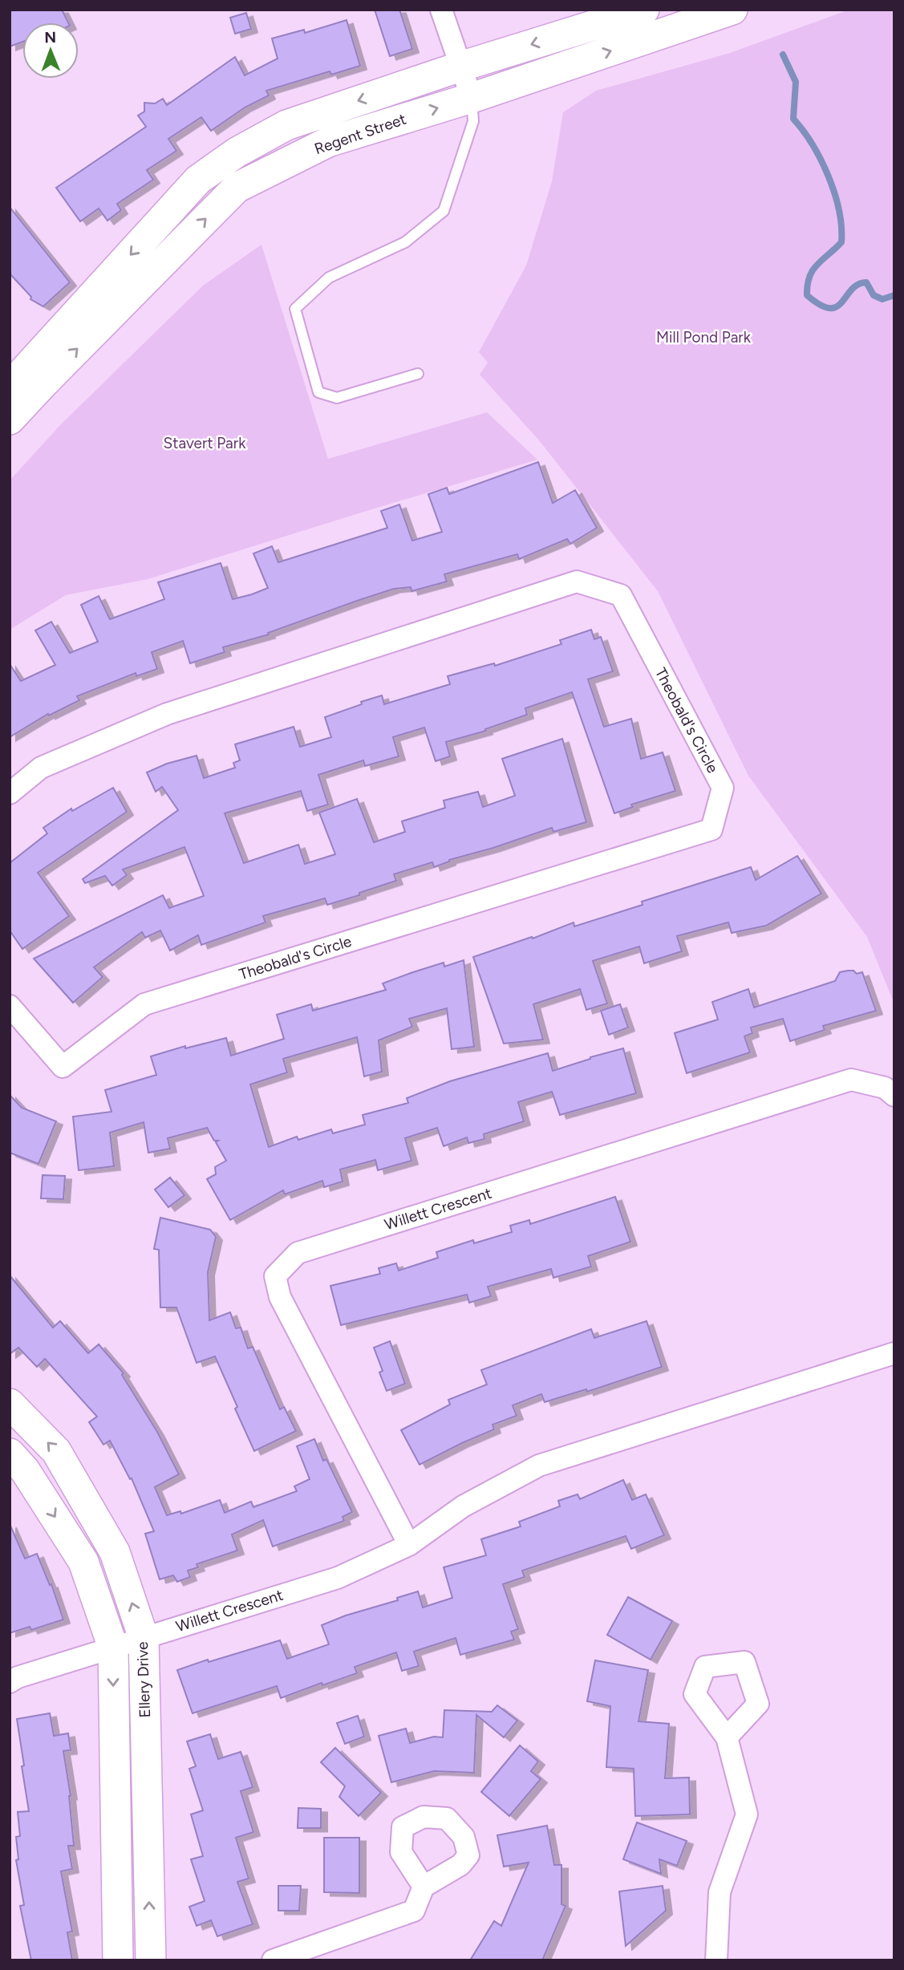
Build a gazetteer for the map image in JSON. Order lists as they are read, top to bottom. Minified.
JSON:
{"streets":{"street":["Regent Street","Theobald's Circle","Willett Crescent","Ellery Drive"]},"crossings":[["Willett Crescent","Ellery Drive"]],"parks":["Mill Pond Park","Stavert Park"],"north":"top"}
